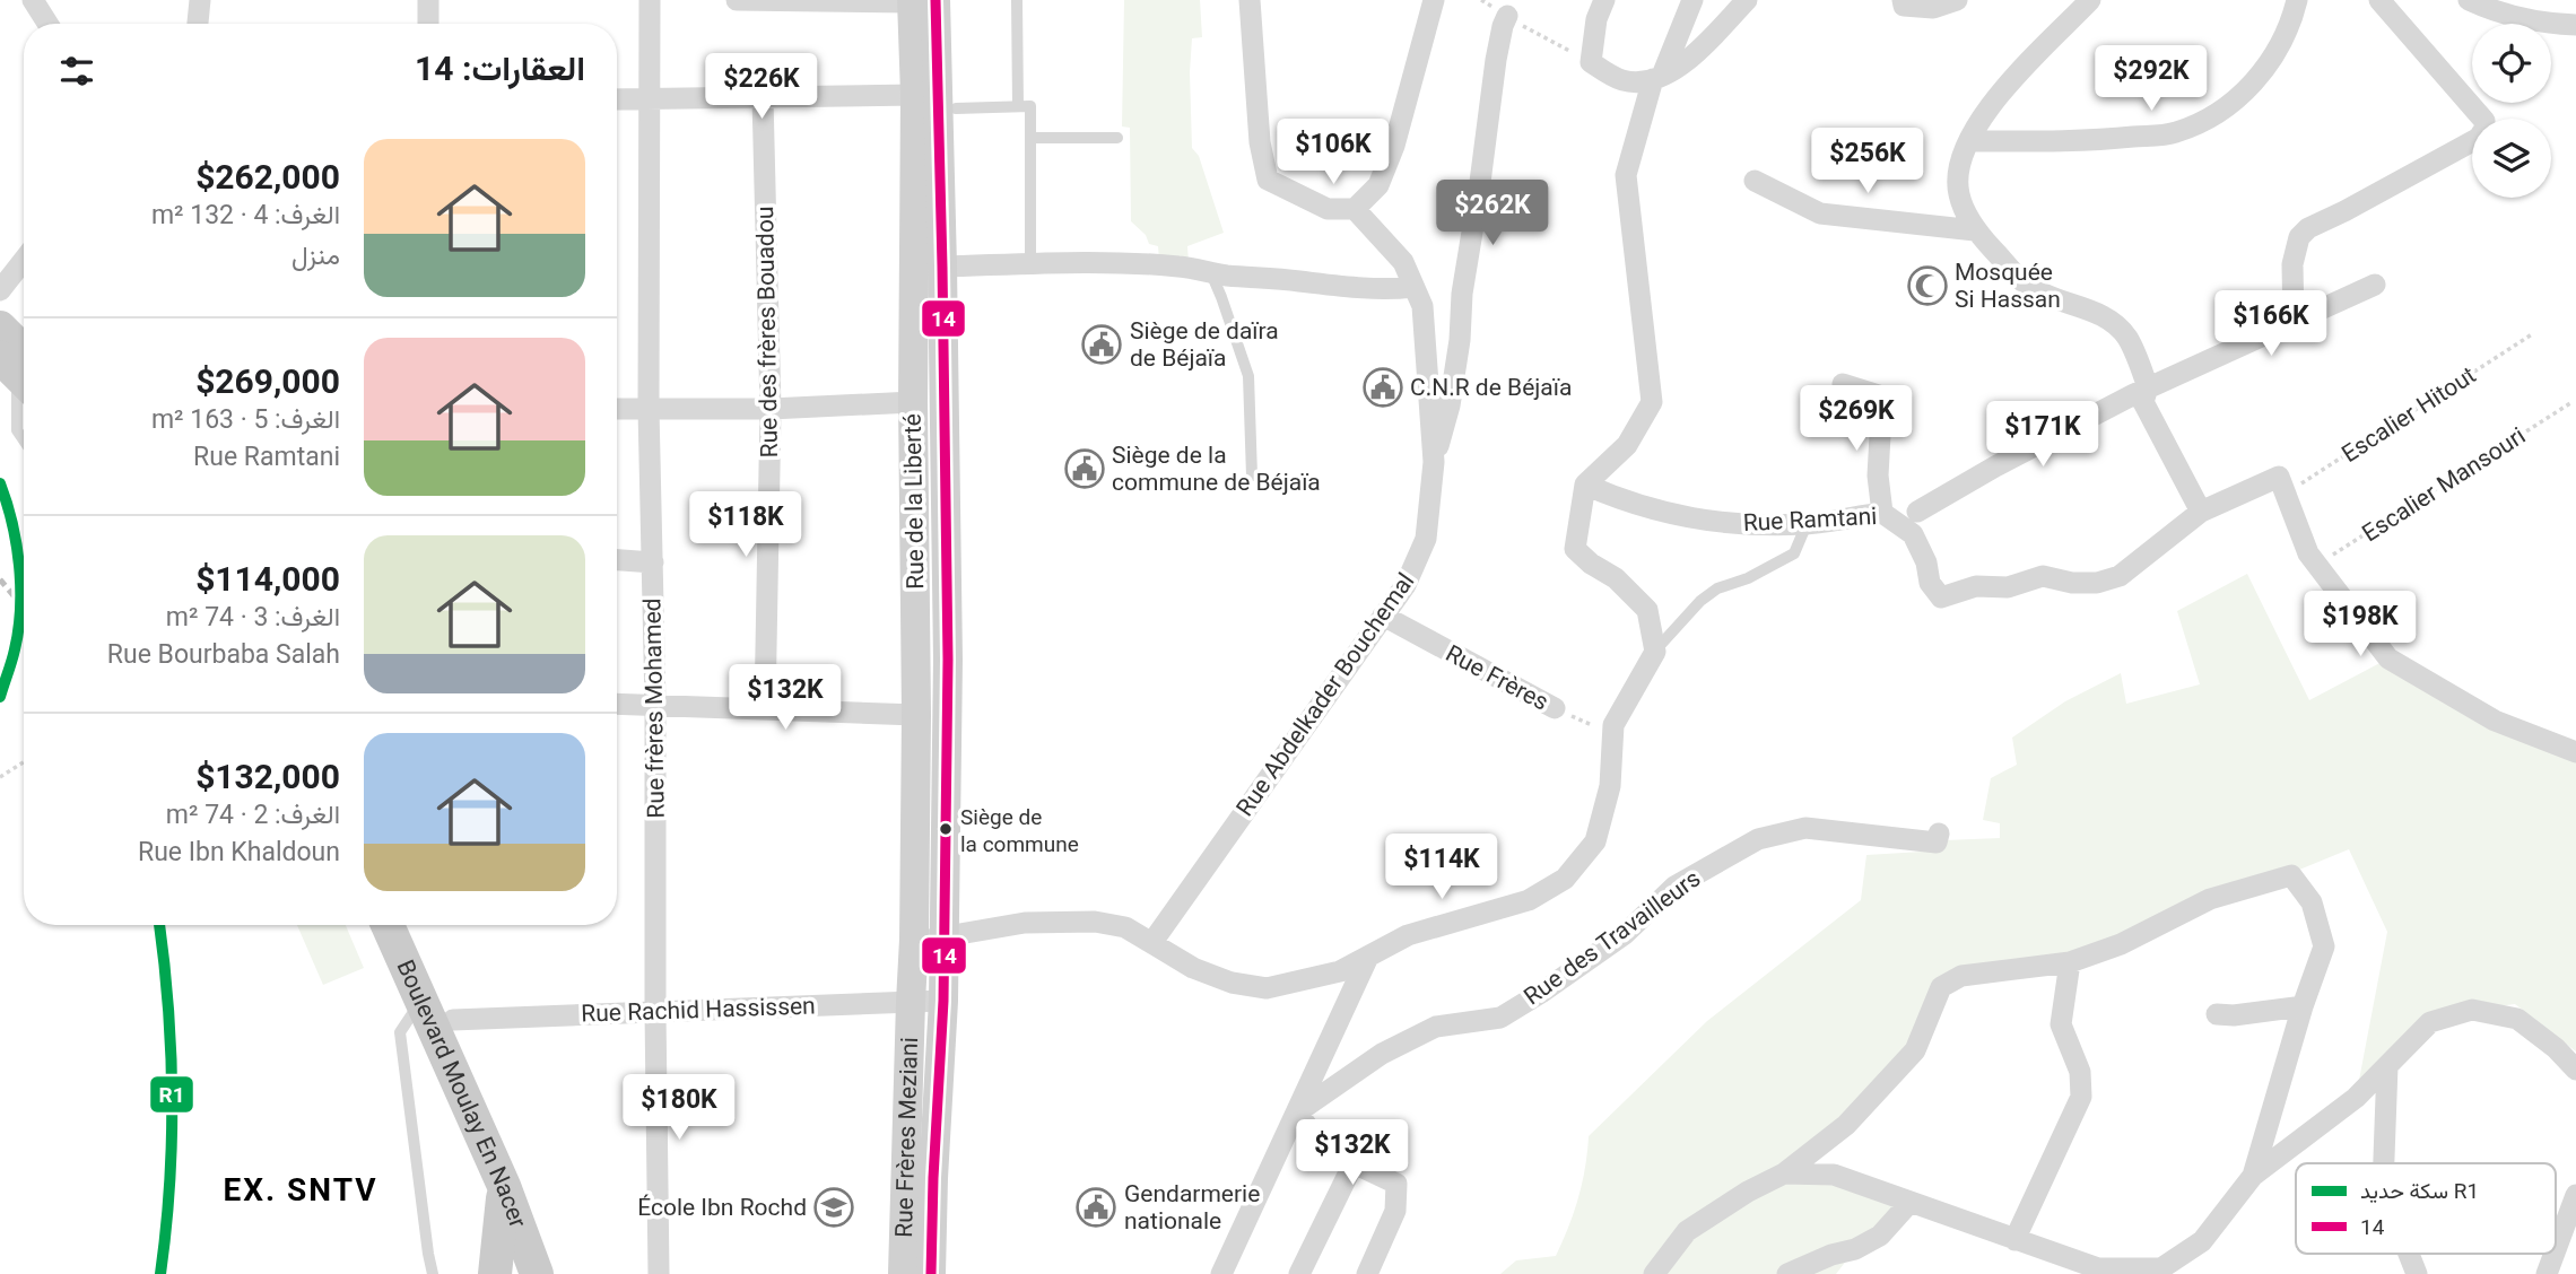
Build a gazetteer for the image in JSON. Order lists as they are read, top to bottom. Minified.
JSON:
{"streets":{"main road":["Rue de la Liberté","Boulevard Moulay En Nacer","Rue Frères Meziani"],"street":["Rue des frères Bouadou","Rue Ramtani","Rue Frères","Rue Abdelkader Bouchemal","Rue frères Mohamed","Rue des Travailleurs","Rue Rachid Hassissen"],"path":["Escalier Hitout","Escalier Mansouri"]},"crossings":[["Rue de la Liberté","Rue Rachid Hassissen"],["Rue de la Liberté","Rue Frères Meziani"],["Rue Frères","Rue Abdelkader Bouchemal"],["Rue frères Mohamed","Rue Rachid Hassissen"],["Rue Rachid Hassissen","Boulevard Moulay En Nacer"],["Rue Rachid Hassissen","Rue Frères Meziani"]],"districts":["EX. SNTV"],"places":{"mosque":["Mosquée Si Hassan"],"public building":["Siège de daïra de Béjaïa","C.N.R de Béjaïa","Siège de la commune de Béjaïa","Gendarmerie nationale"],"other":["Siège de la commune"],"school or university":["École Ibn Rochd"]},"lines":["transit line 14","rail line R1"],"legend":["سكة حديد R1","14"],"page":{"heading":"العقارات: 14","price":["$292K","$226K","$106K","$256K","$262K","$166K","$269K","$171K","$118K","$198K","$132K","$114K","$180K","$132K"],"list":[{"name":"$262,000","note":"الغرف: 4 · 132 m² · منزل"},{"name":"$269,000","note":"الغرف: 5 · 163 m² · Rue Ramtani"},{"name":"$114,000","note":"الغرف: 3 · 74 m² · Rue Bourbaba Salah"},{"name":"$132,000","note":"الغرف: 2 · 74 m² · Rue Ibn Khaldoun"}]}}
